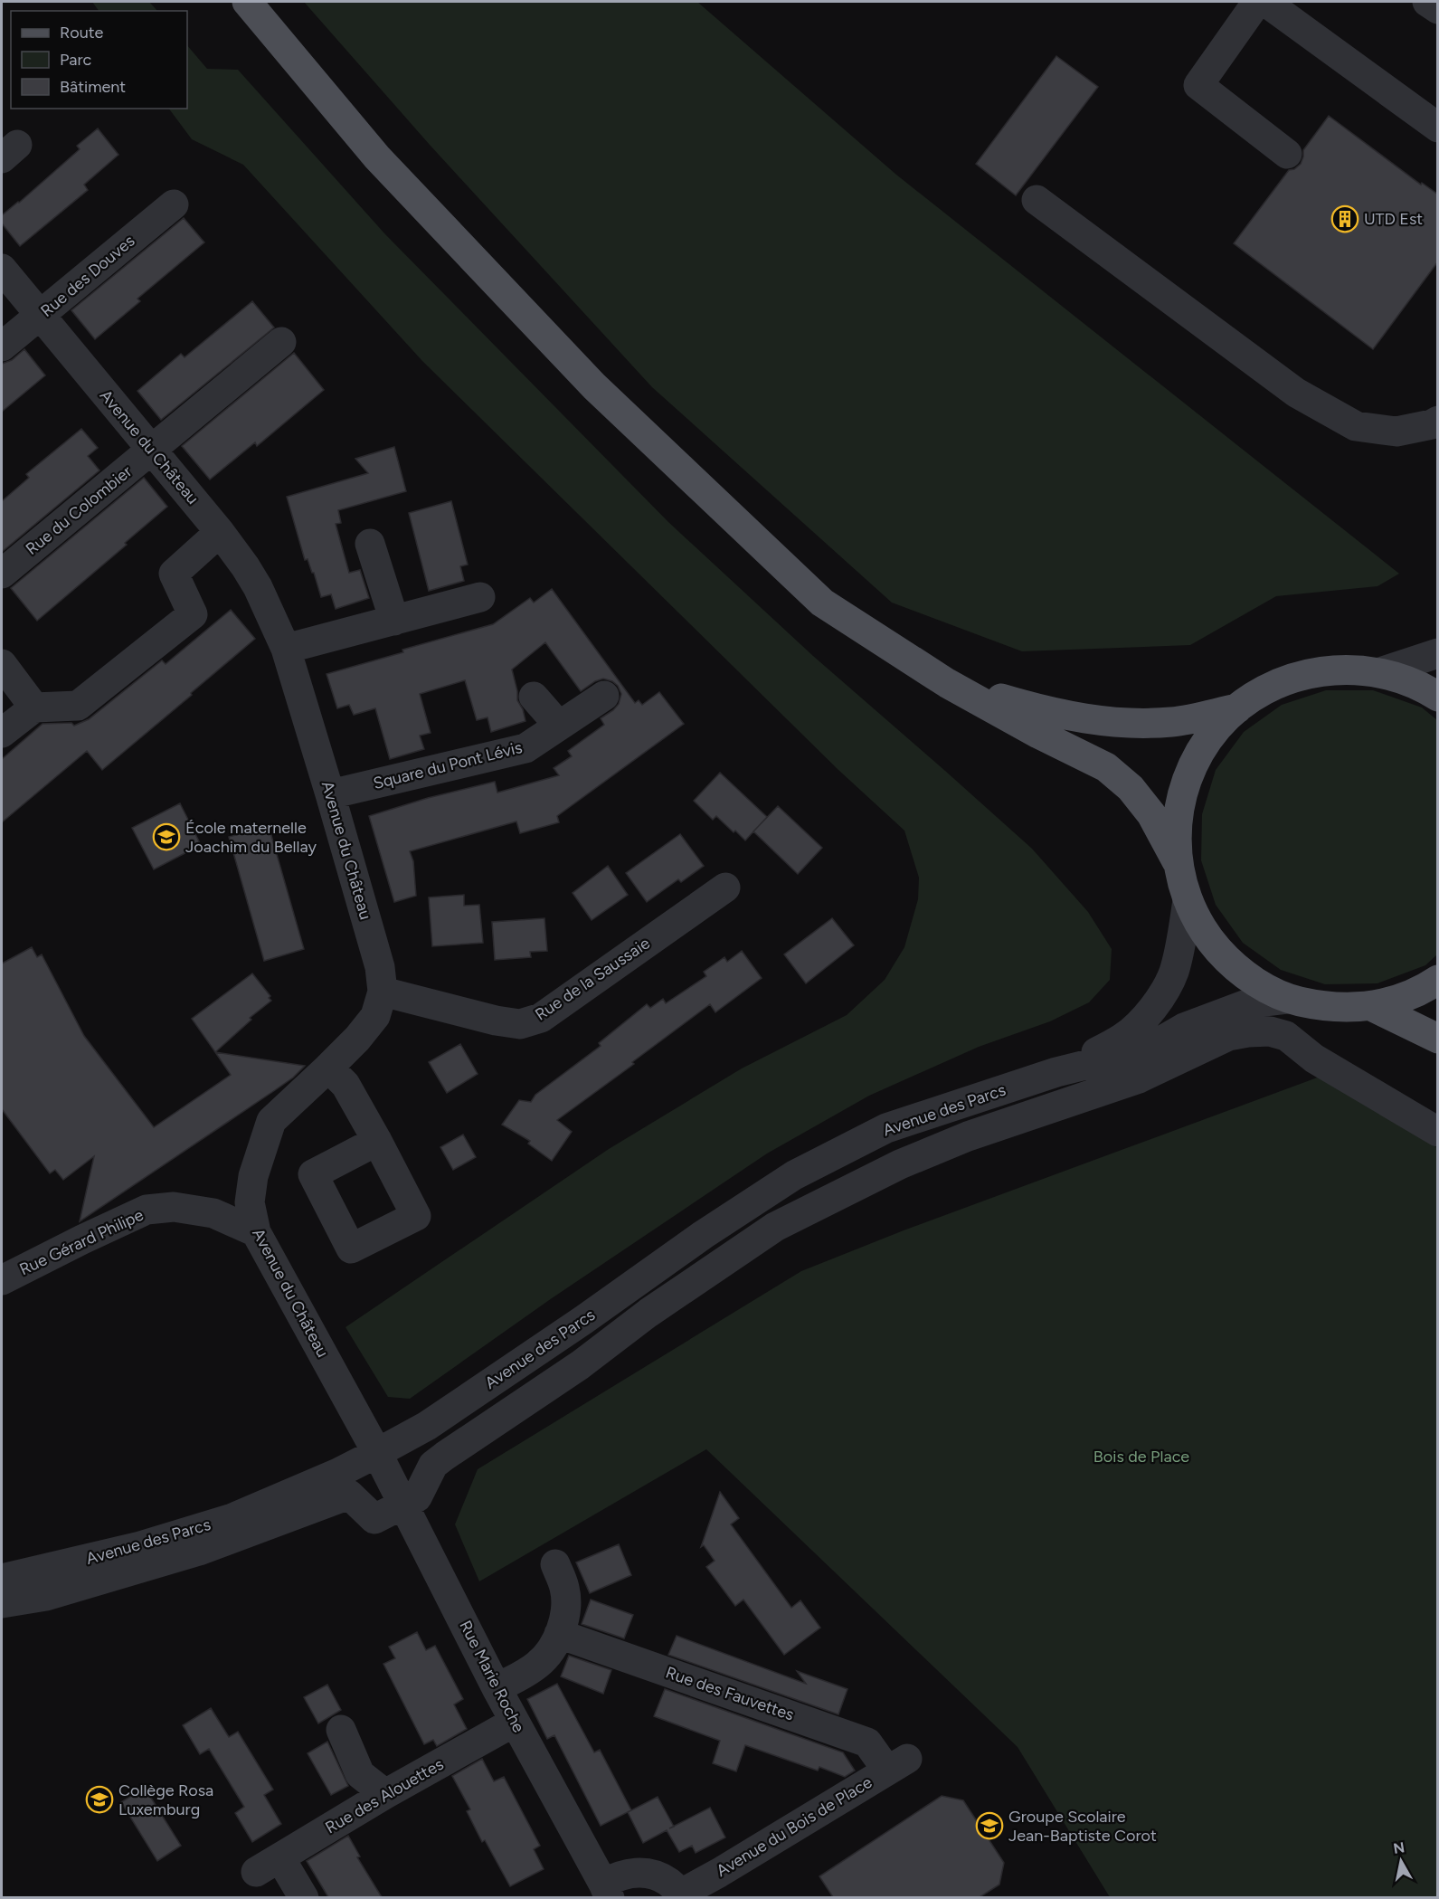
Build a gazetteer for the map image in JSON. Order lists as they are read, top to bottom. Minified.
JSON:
{"streets":{"street":["Rue des Douves","Avenue du Château","Rue du Colombier","Square du Pont Lévis","Rue de la Saussaie","Avenue des Parcs","Rue Gérard Philipe","Rue Marie Roche","Rue des Fauvettes","Rue des Alouettes","Avenue du Bois de Place"]},"crossings":[["Rue des Douves","Avenue du Château"],["Avenue du Château","Rue du Colombier"],["Avenue du Château","Square du Pont Lévis"],["Avenue du Château","Rue de la Saussaie"],["Avenue du Château","Avenue des Parcs"],["Avenue du Château","Rue Gérard Philipe"],["Avenue du Château","Rue Marie Roche"],["Avenue des Parcs","Rue Marie Roche"],["Rue Marie Roche","Rue des Alouettes"],["Rue Marie Roche","Avenue du Bois de Place"],["Rue des Fauvettes","Avenue du Bois de Place"]],"parks":["Bois de Place"],"places":{"building":["UTD Est"],"school or university":["École maternelle Joachim du Bellay","Collège Rosa Luxemburg","Groupe Scolaire Jean-Baptiste Corot"]},"legend":["Route","Parc","Bâtiment"],"north":"top"}
